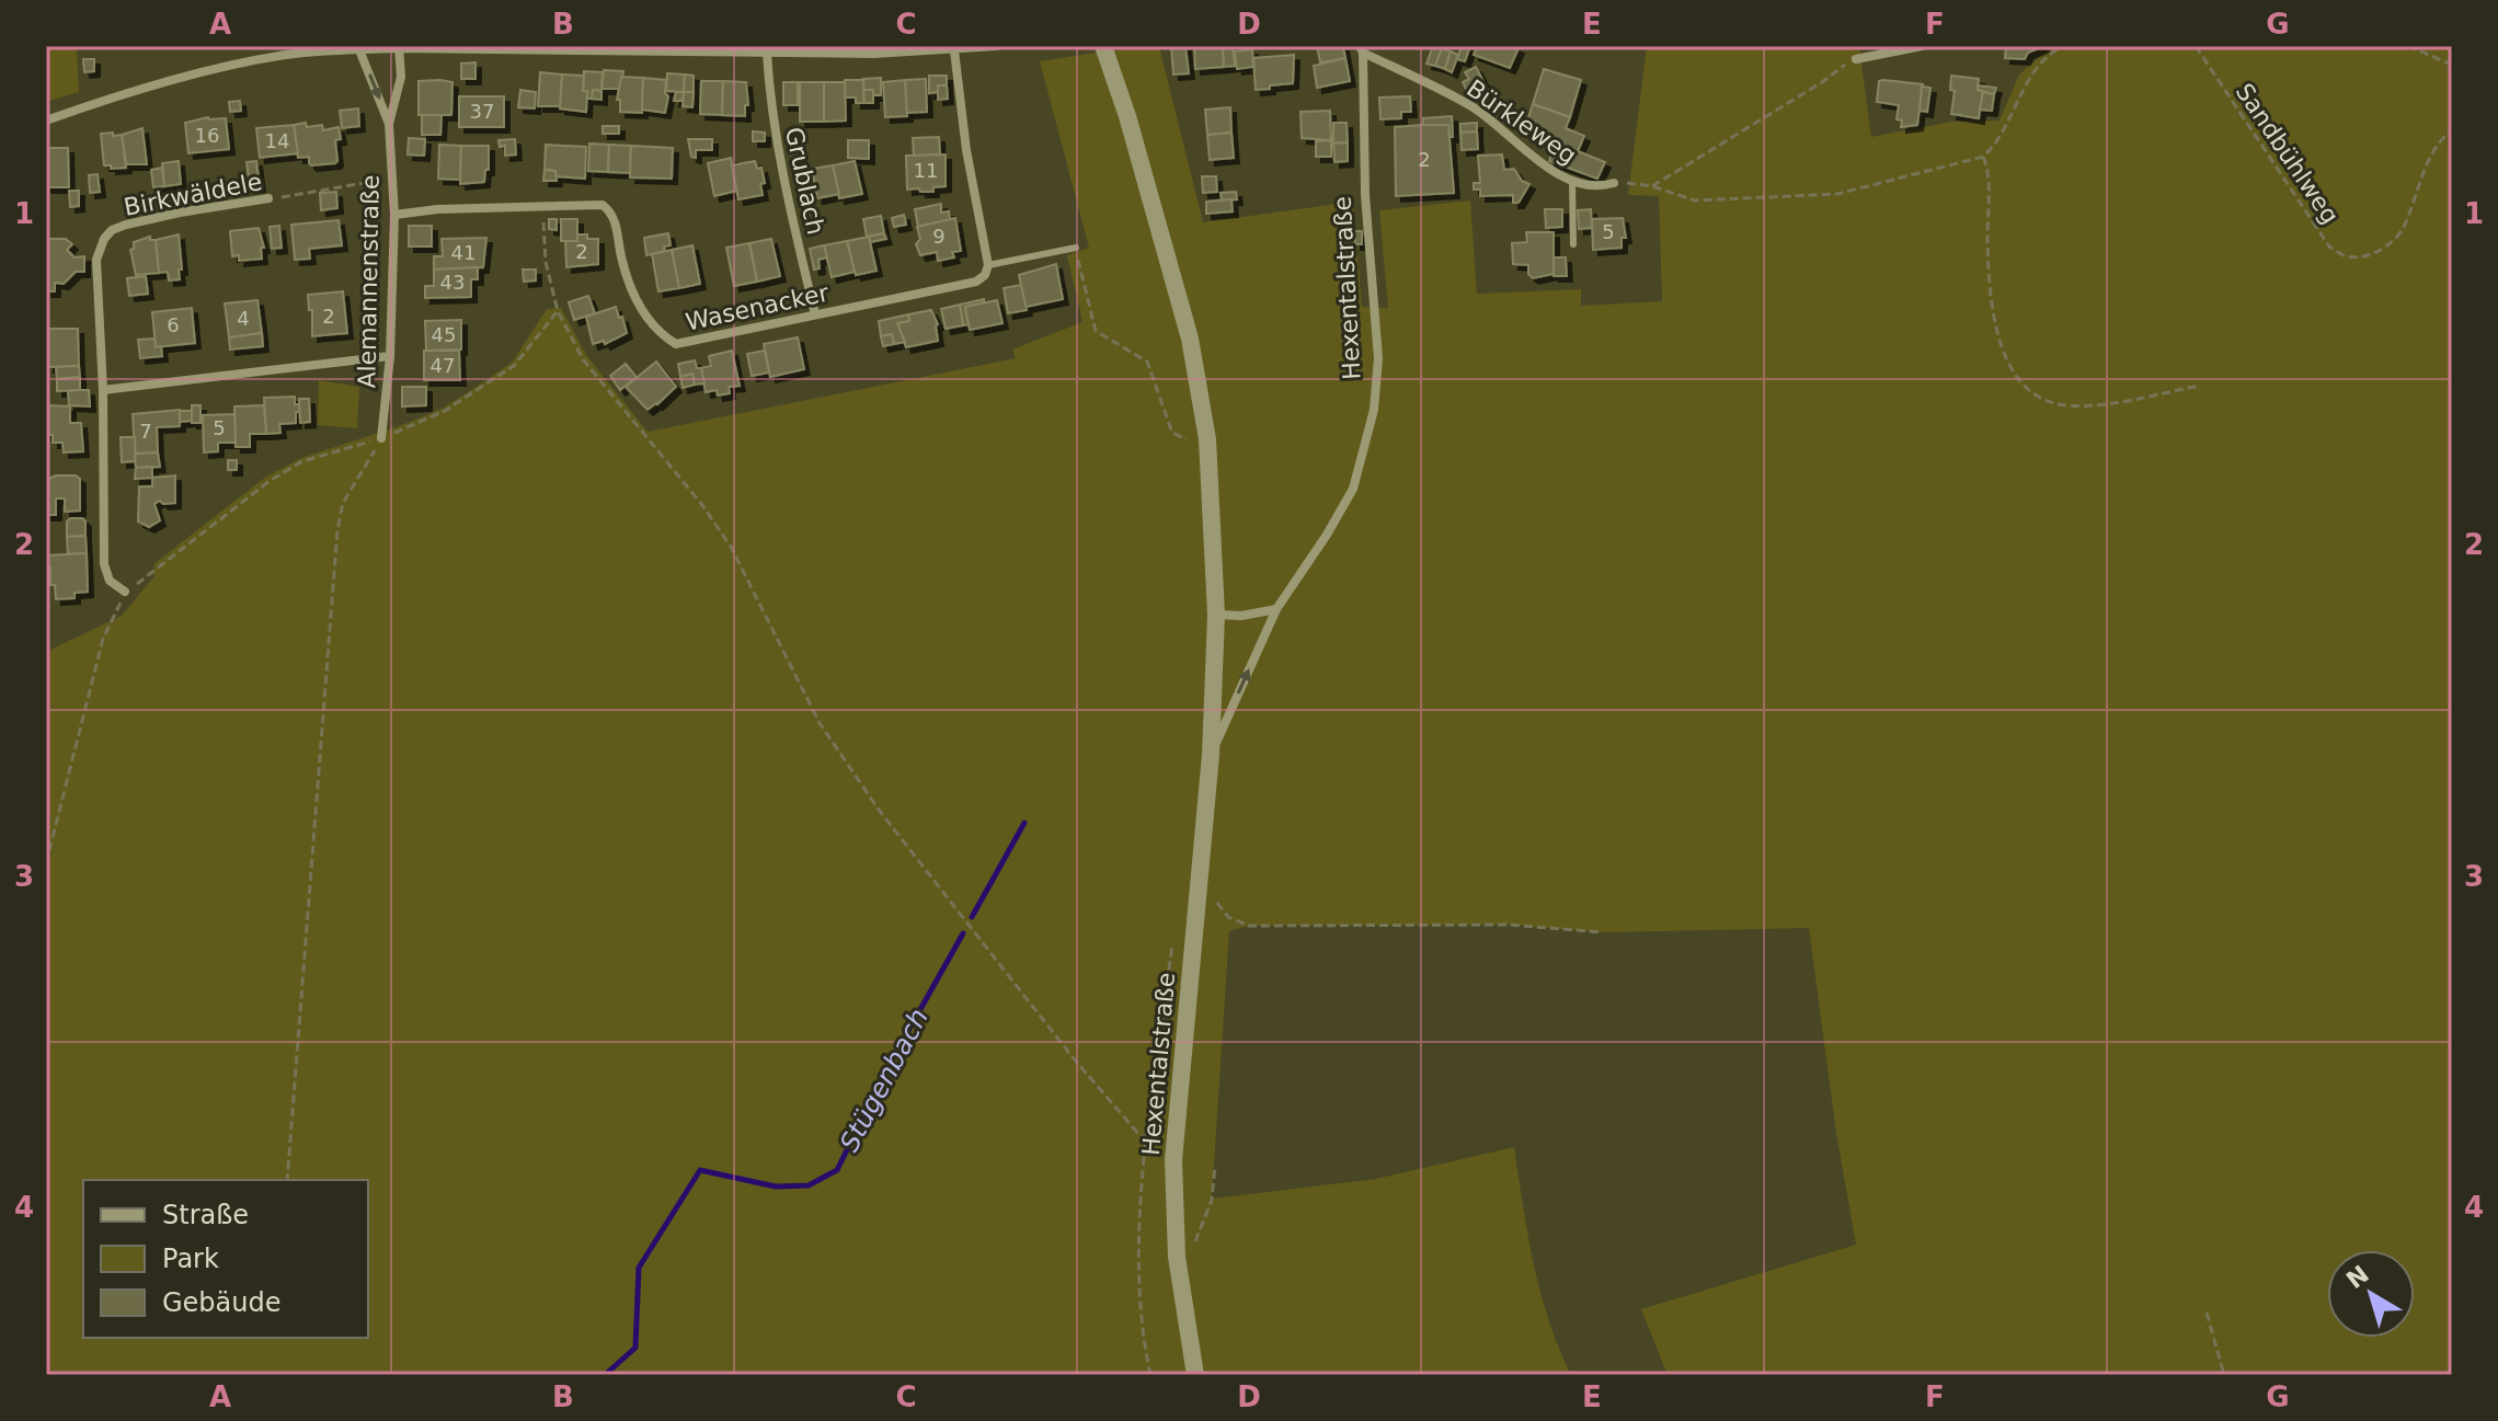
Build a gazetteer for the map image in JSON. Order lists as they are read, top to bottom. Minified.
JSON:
{"streets":{"main road":["Hexentalstraße"],"street":["Bürkleweg","Grublach","Birkwäldele","Alemannenstraße","Wasenacker"],"path":["Sandbühlweg"]},"crossings":[["Bürkleweg","Hexentalstraße"],["Grublach","Wasenacker"],["Birkwäldele","Alemannenstraße"],["Alemannenstraße","Wasenacker"]],"water":["Stügenbach"],"house_numbers":["37","16","14","2","11","5","9","2","41","43","2","4","6","45","47","5","7"],"legend":["Straße","Park","Gebäude"],"north":"top left","grid":{"columns":["A","B","C","D","E","F","G"],"rows":["1","2","3","4"]}}
